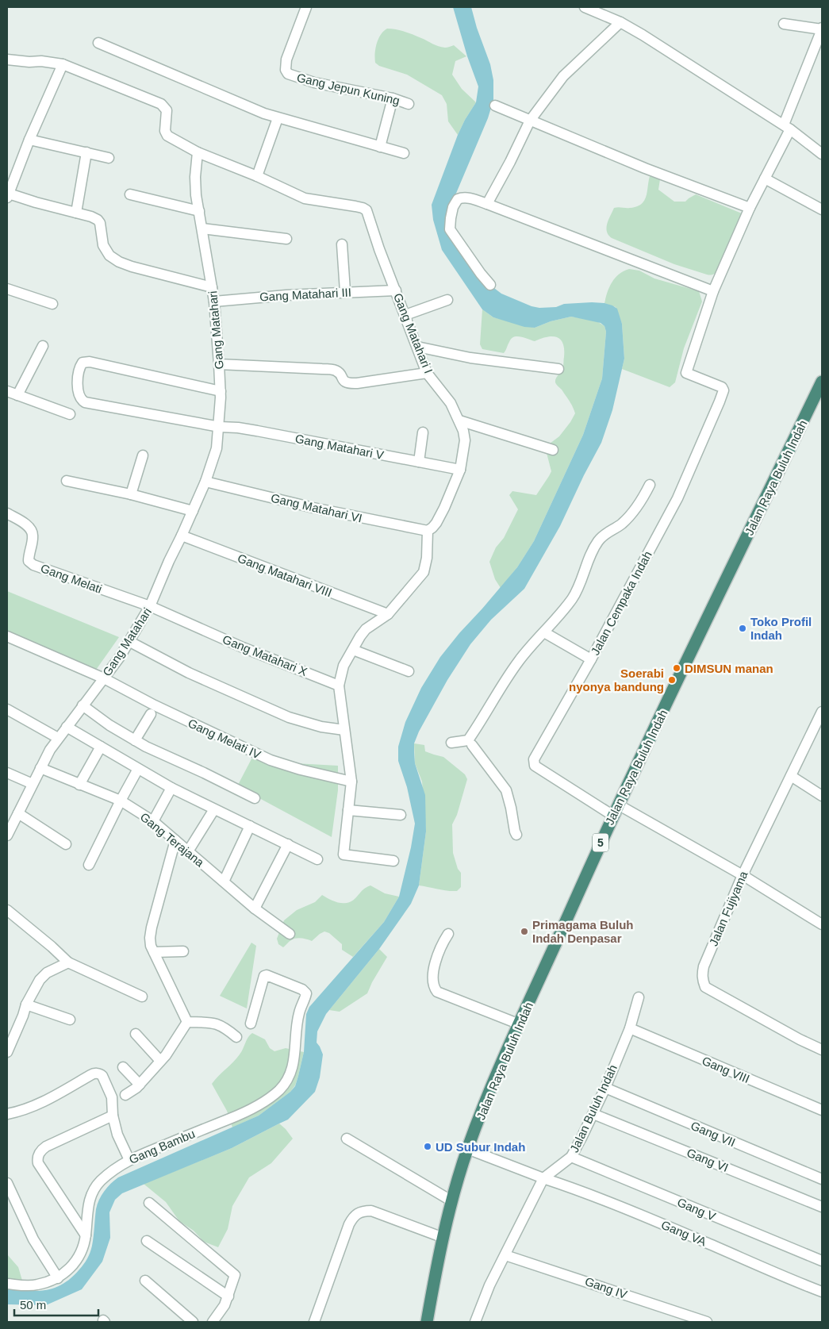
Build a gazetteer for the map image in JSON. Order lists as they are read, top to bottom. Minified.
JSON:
{"streets":{"highway":["Jalan Raya Buluh Indah","5"],"street":["Gang Jepun Kuning","Gang Matahari III","Gang Matahari","Gang Matahari I","Gang Matahari V","Gang Matahari VI","Gang Matahari VIII","Gang Melati","Jalan Cempaka Indah","Gang Matahari X","Gang Melati IV","Gang Terajana","Jalan Fujiyama","Gang VIII","Jalan Buluh Indah","Gang VII","Gang Bambu","Gang VI","Gang V","Gang VA","Gang IV"]},"crossings":[["Gang Matahari III","Gang Matahari"],["Gang Matahari III","Gang Matahari I"],["Gang Matahari","Gang Matahari I"],["Gang Matahari","Gang Matahari V"],["Gang Matahari","Gang Matahari VI"],["Gang Matahari","Gang Matahari VIII"],["Gang Matahari","Gang Melati"],["Gang Matahari","Gang Matahari X"],["Gang Matahari","Gang Melati IV"],["Gang Matahari","Gang Terajana"],["Gang Matahari I","Gang Matahari V"],["Gang Matahari I","Gang Matahari VI"],["Jalan Raya Buluh Indah","Jalan Cempaka Indah"],["Gang Melati","Gang Matahari X"],["Gang VIII","Jalan Buluh Indah"],["Jalan Buluh Indah","Gang VII"],["Jalan Buluh Indah","Gang VI"],["Jalan Buluh Indah","Gang V"],["Jalan Buluh Indah","Gang VA"],["Jalan Buluh Indah","Gang IV"]],"places":["Toko Profil Indah","DIMSUN manan","Soerabi nyonya bandung","Primagama Buluh Indah Denpasar","UD Subur Indah"],"scale_bar":"50 m"}
